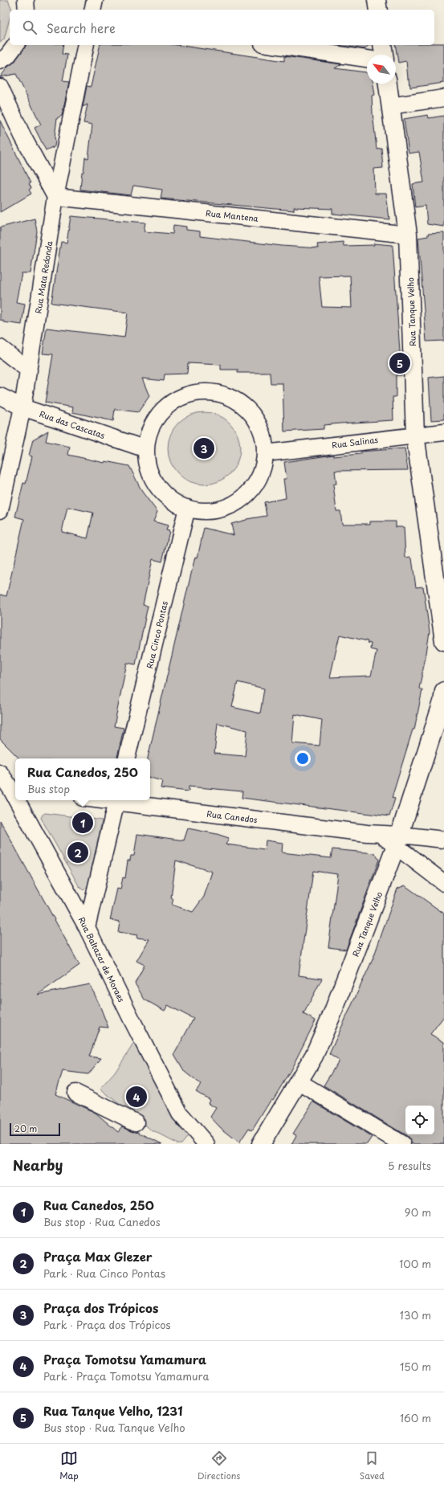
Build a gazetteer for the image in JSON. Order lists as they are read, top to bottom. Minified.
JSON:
{"streets":{"street":["Rua Mantena","Rua Mata Redonda","Rua Tanque Velho","Rua das Cascatas","Rua Salinas","Rua Cinco Pontas","Rua Canedos","Rua Baltazar de Moraes"]},"crossings":[["Rua Mantena","Rua Mata Redonda"],["Rua Mantena","Rua Tanque Velho"],["Rua Mata Redonda","Rua das Cascatas"],["Rua Tanque Velho","Rua Salinas"],["Rua Tanque Velho","Rua Canedos"]],"scale_bar":"20 m","north":"top left","page":{"search":"Search here","pins":["5","3","1","2","4"],"popup":["Rua Canedos, 250","Bus stop"],"scale":"20 m","heading":["Nearby","5 results"],"list":[{"mark":"1","name":"Rua Canedos, 250","note":"Bus stop · Rua Canedos","value":"90 m"},{"mark":"2","name":"Praça Max Glezer","note":"Park · Rua Cinco Pontas","value":"100 m"},{"mark":"3","name":"Praça dos Trópicos","note":"Park · Praça dos Trópicos","value":"130 m"},{"mark":"4","name":"Praça Tomotsu Yamamura","note":"Park · Praça Tomotsu Yamamura","value":"150 m"},{"mark":"5","name":"Rua Tanque Velho, 1231","note":"Bus stop · Rua Tanque Velho","value":"160 m"}],"nav":["Map","Directions","Saved"]}}
